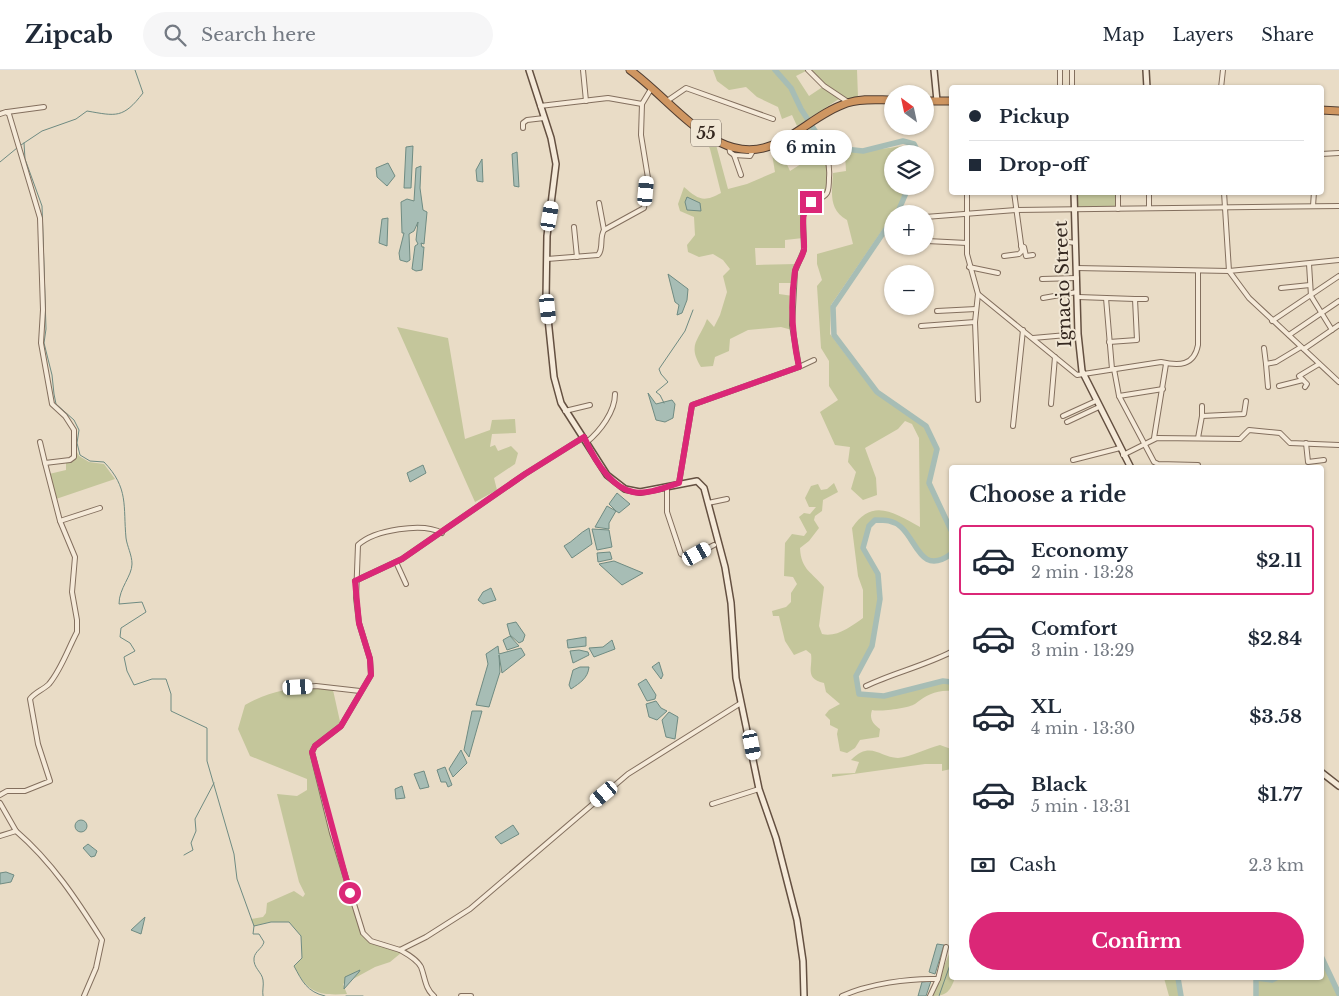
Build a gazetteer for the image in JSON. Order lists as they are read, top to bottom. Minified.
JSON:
{"streets":{"highway":["55"],"street":["Ignacio Street"]},"north":"top left","page":{"header":"Zipcab","search":"Search here","nav":["Map","Layers","Share"],"map_buttons":["+","−"],"banner":["Pickup","Drop-off"],"bubble":"6 min","heading":"Choose a ride","list":[{"name":"Economy","note":"2 min · 13:28","value":"$2.11"},{"name":"Comfort","note":"3 min · 13:29","value":"$2.84"},{"name":"XL","note":"4 min · 13:30","value":"$3.58"},{"name":"Black","note":"5 min · 13:31","value":"$1.77"}],"pay":["Cash","2.3 km"],"buttons":"Confirm"}}
